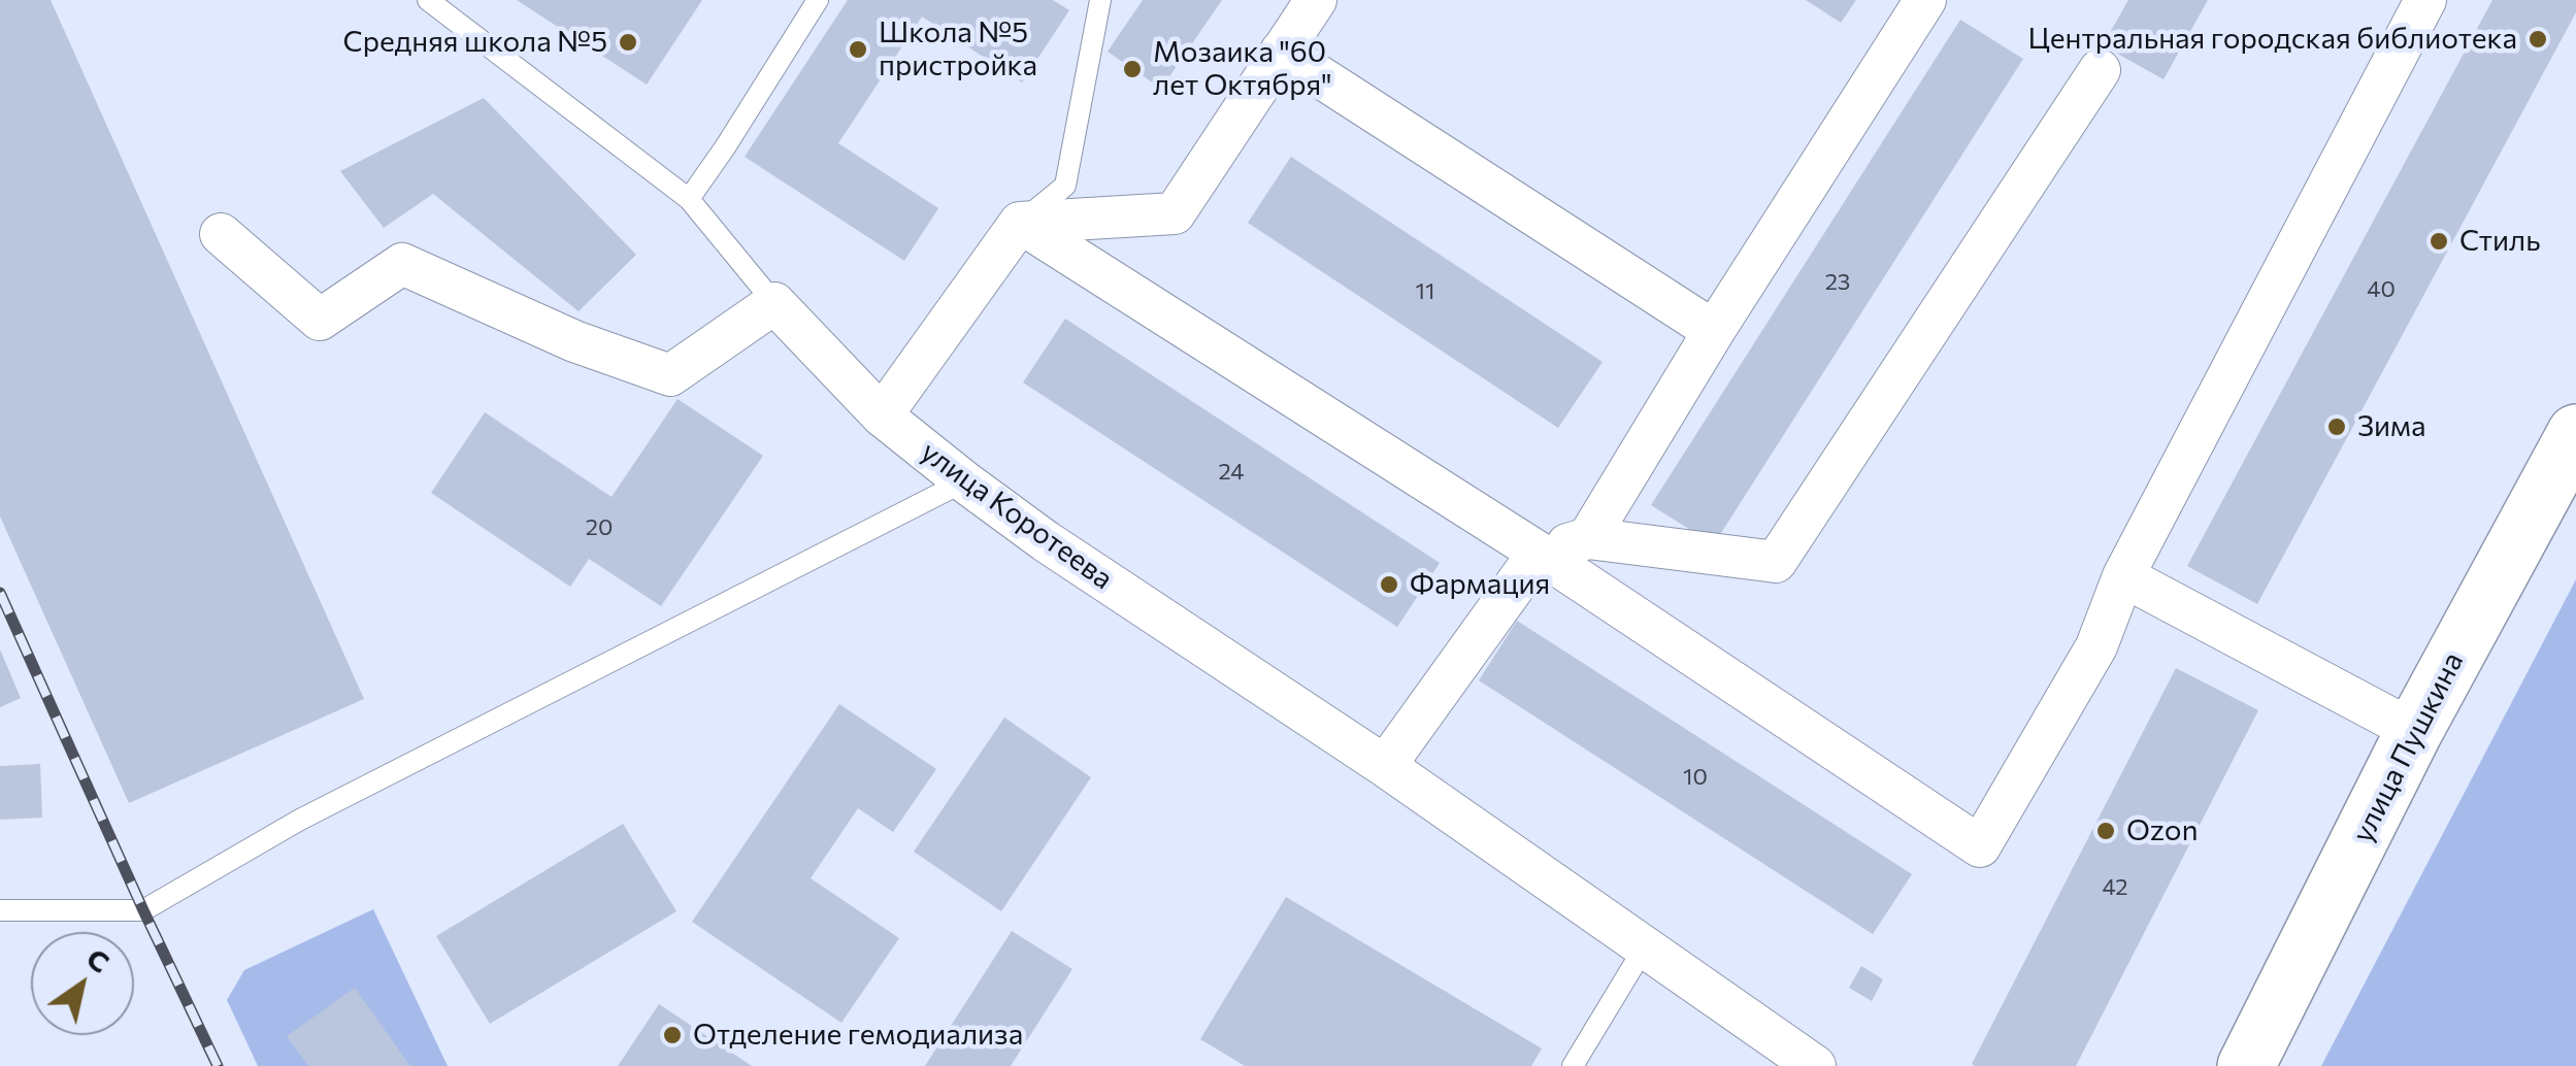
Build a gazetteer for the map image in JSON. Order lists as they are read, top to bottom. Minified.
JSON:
{"streets":{"street":["улица Коротеева","улица Пушкина"]},"places":["Центральная городская библиотека","Средняя школа №5","Школа №5 пристройка","Мозаика \"60 лет Октября\"","Стиль","Зима","Фармация","Ozon","Отделение гемодиализа"],"house_numbers":["23","40","11","24","20","10","42"],"north":"top right"}
